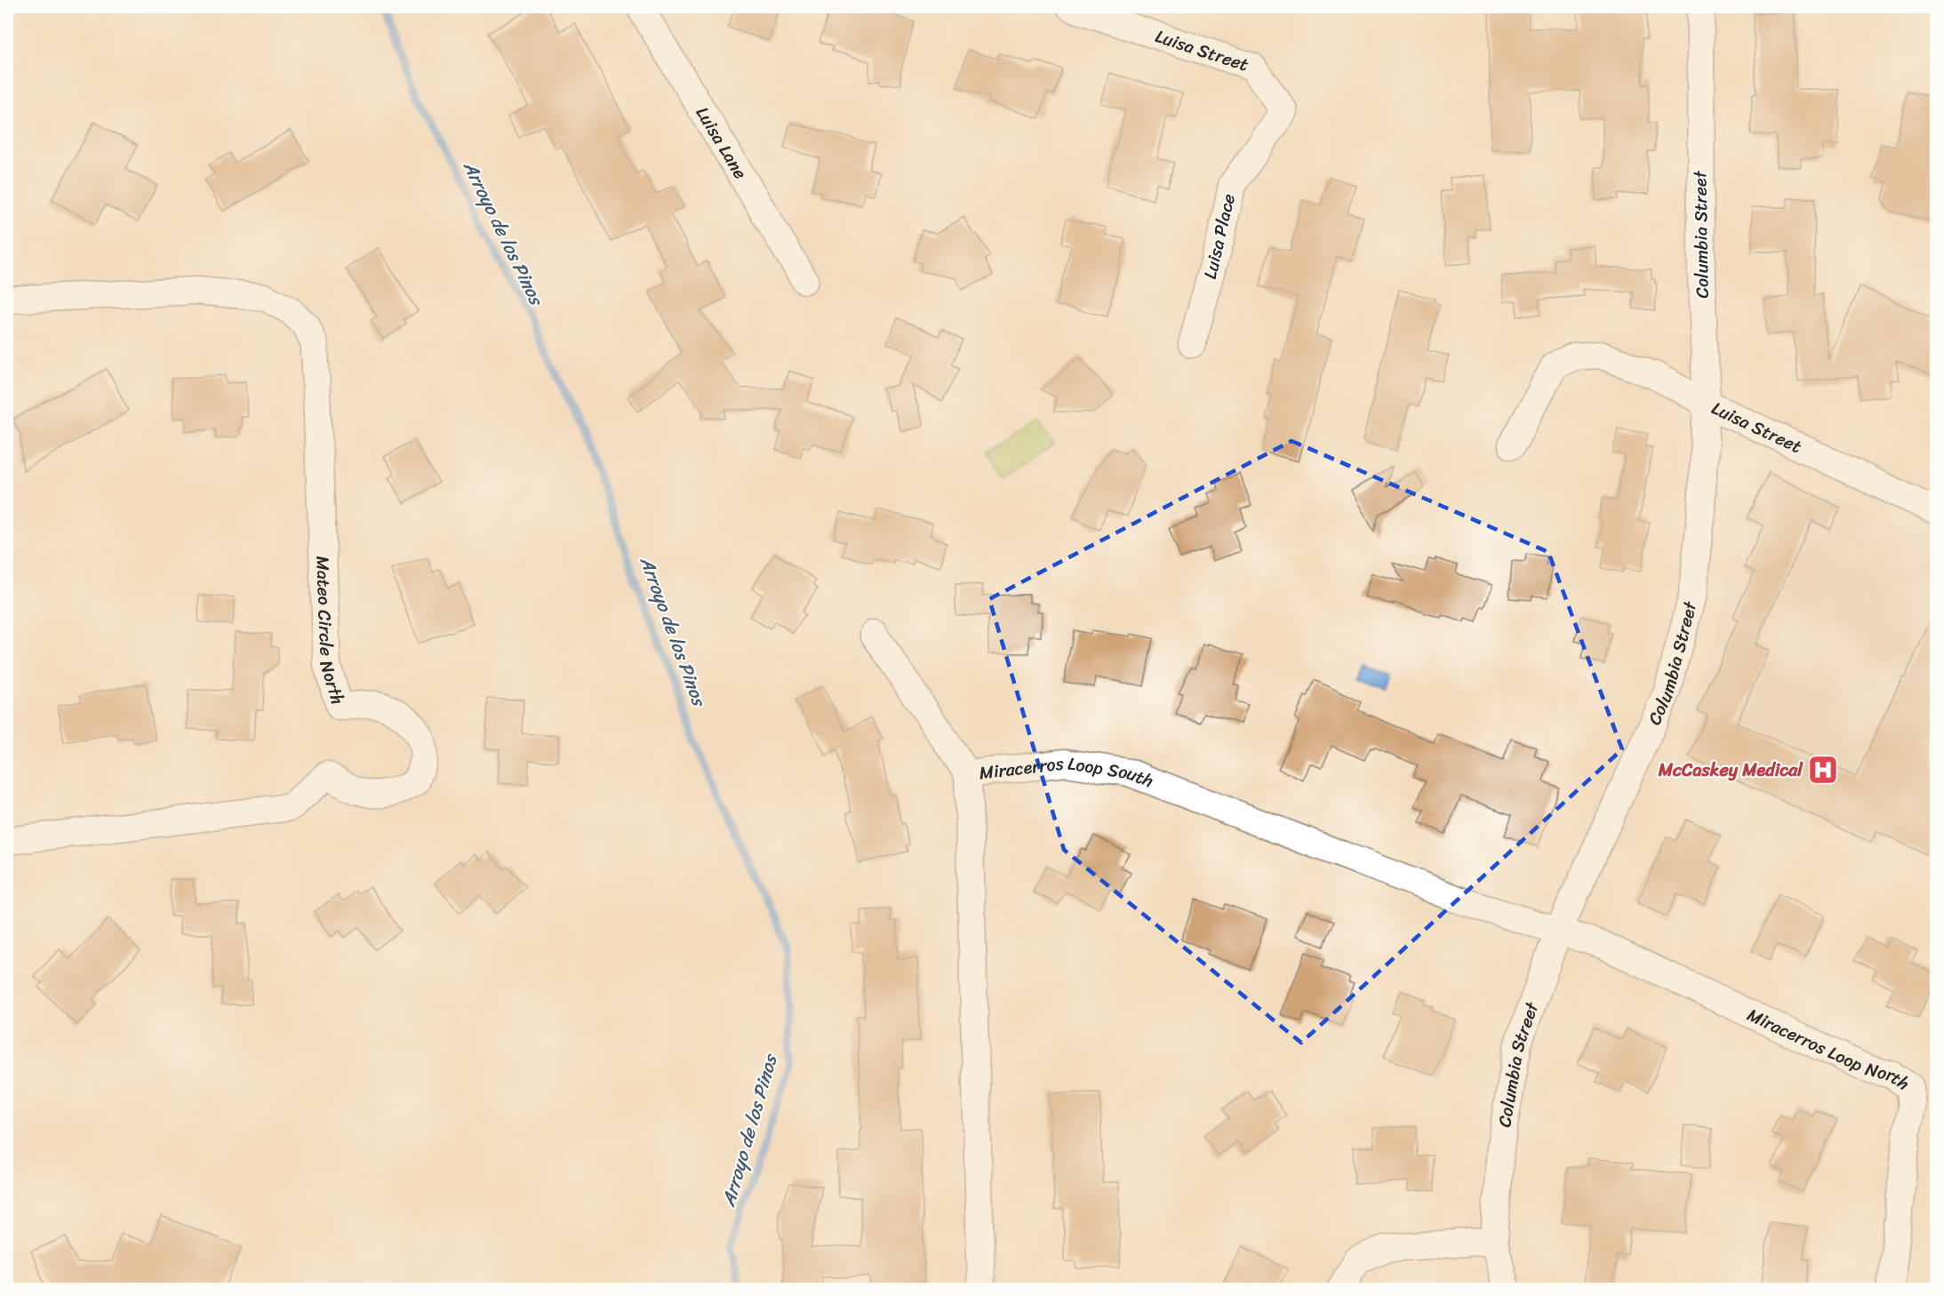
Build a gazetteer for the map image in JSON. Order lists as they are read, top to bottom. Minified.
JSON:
{"streets":{"street":["Luisa Street","Luisa Lane","Columbia Street","Luisa Place","Mateo Circle North","Miracerros Loop South","Miracerros Loop North"]},"crossings":[["Luisa Street","Columbia Street"],["Luisa Street","Luisa Place"],["Columbia Street","Miracerros Loop South"],["Columbia Street","Miracerros Loop North"],["Miracerros Loop South","Miracerros Loop North"]],"water":["Arroyo de los Pinos"],"places":{"hospital":["McCaskey Medical"]}}
